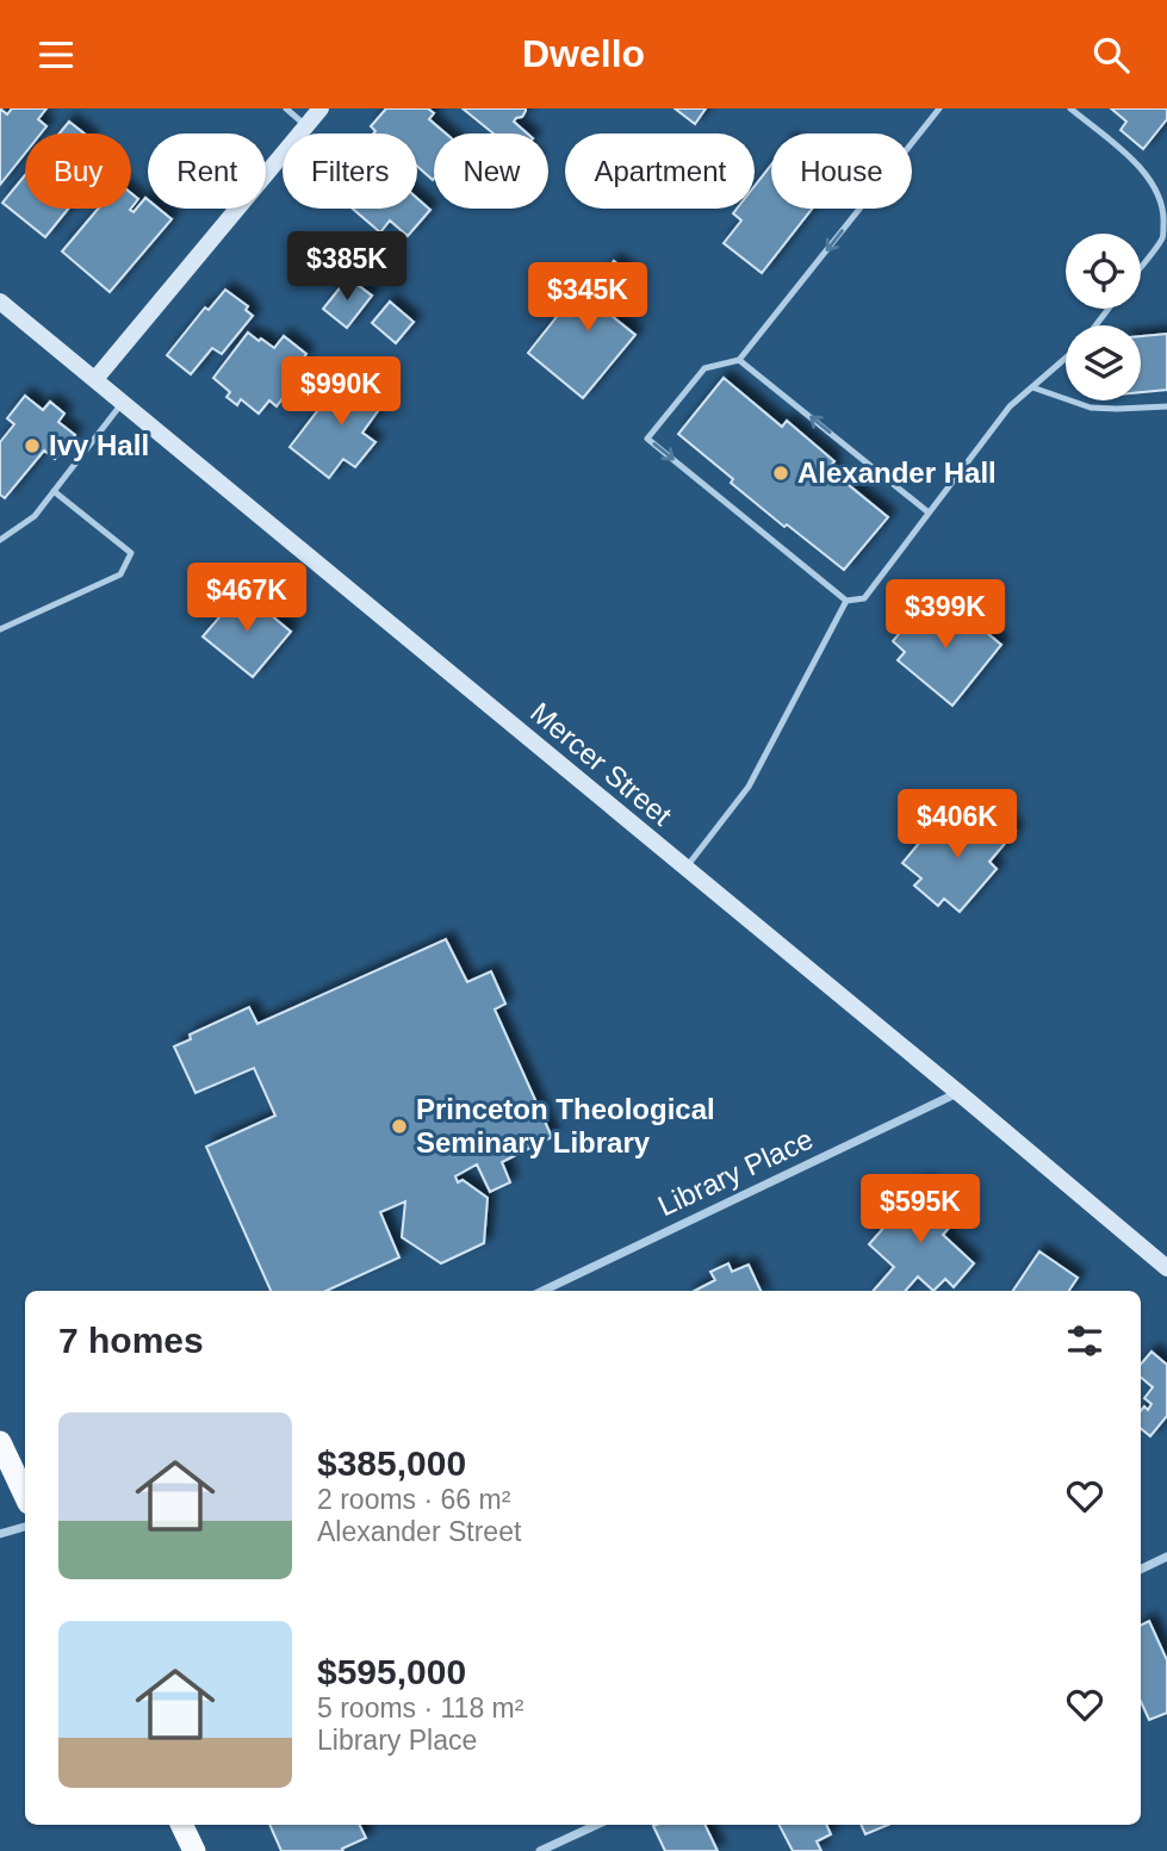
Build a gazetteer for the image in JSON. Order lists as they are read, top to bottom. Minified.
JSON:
{"streets":{"main road":["Mercer Street"],"street":["Library Place"]},"crossings":[["Mercer Street","Library Place"]],"places":["Ivy Hall","Alexander Hall","Princeton Theological Seminary Library"],"page":{"header":"Dwello","chip":["Buy","Rent","Filters","New","Apartment","House"],"price":["$385K","$345K","$990K","$467K","$399K","$406K","$595K"],"heading":"7 homes","list":[{"name":"$385,000","note":"2 rooms · 66 m² · Alexander Street"},{"name":"$595,000","note":"5 rooms · 118 m² · Library Place"}]}}
